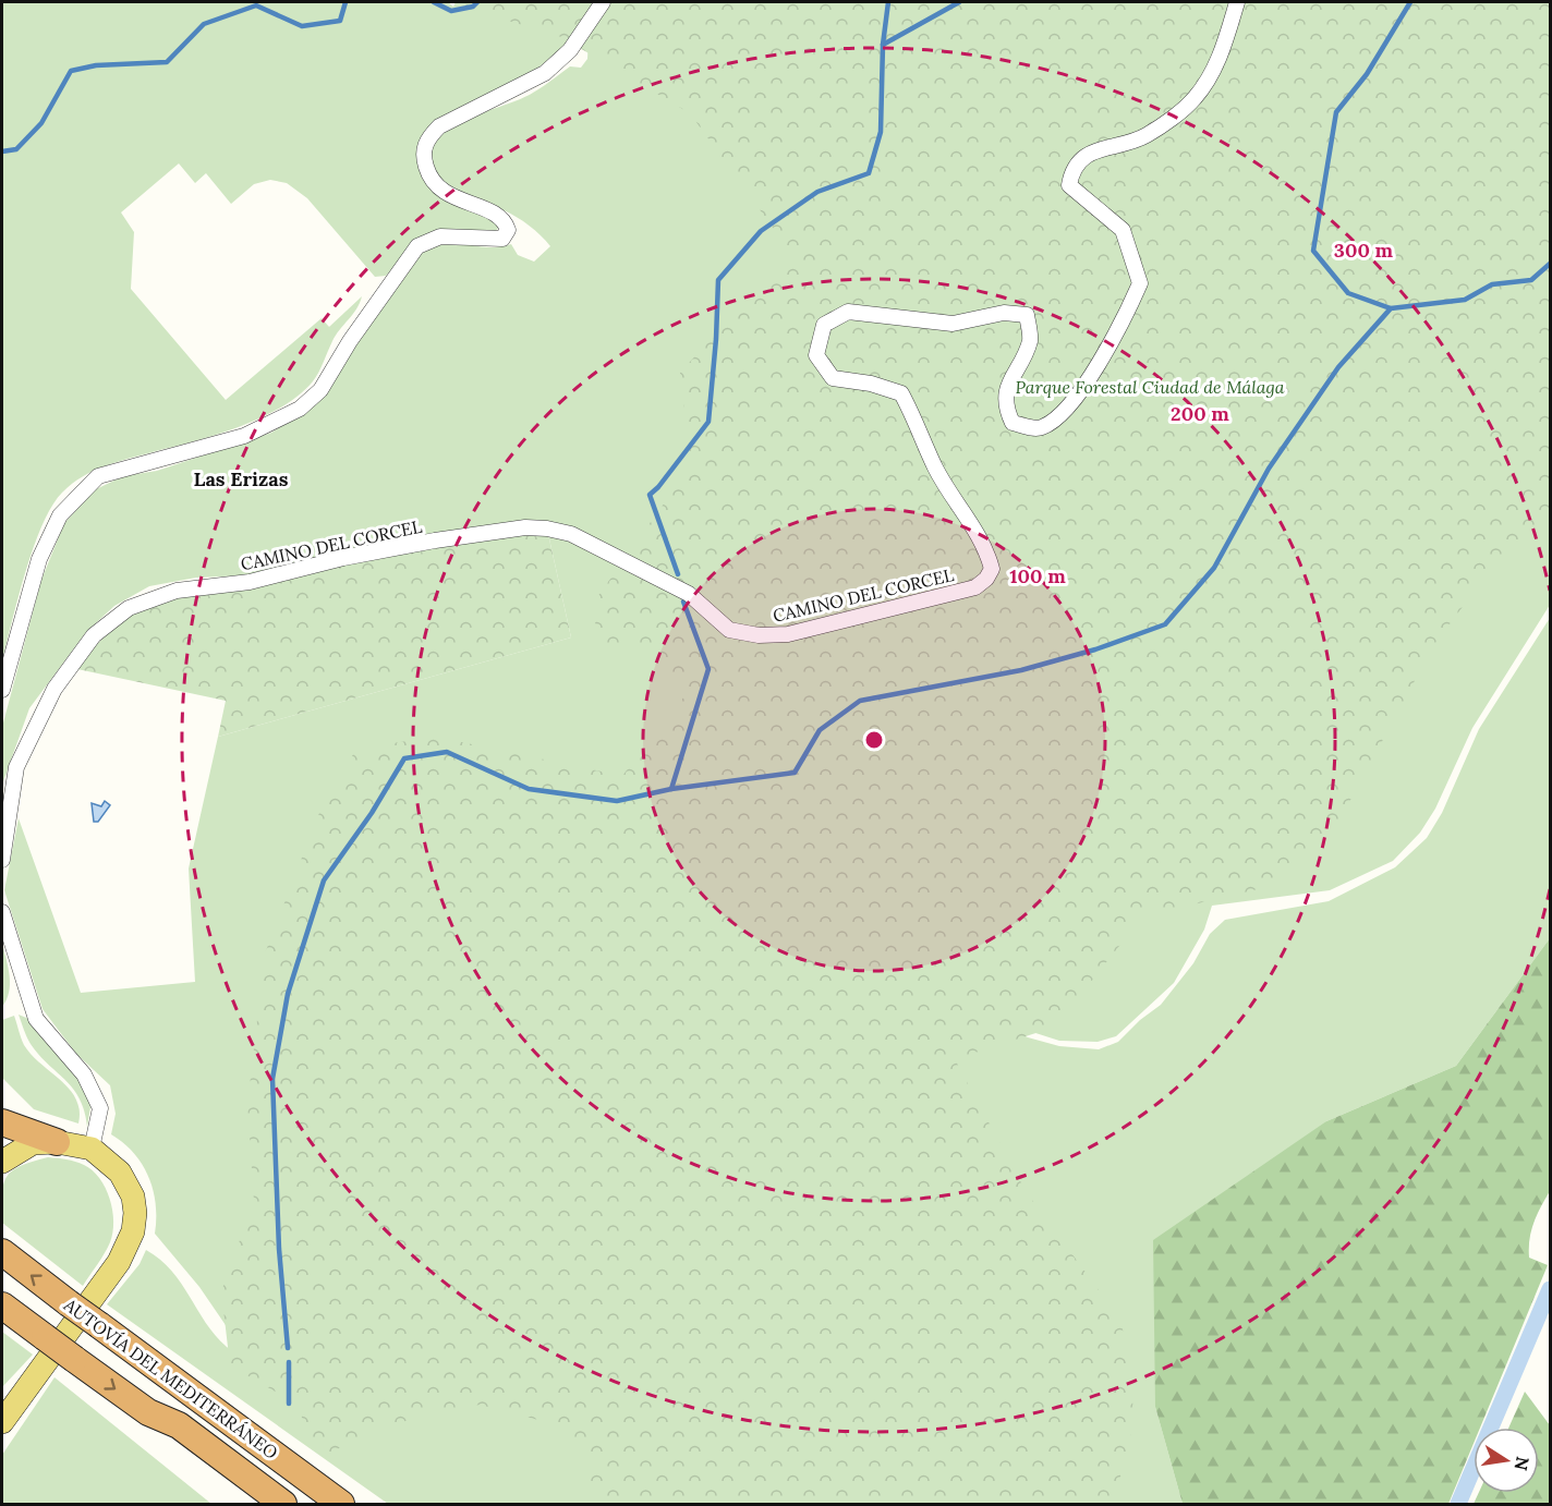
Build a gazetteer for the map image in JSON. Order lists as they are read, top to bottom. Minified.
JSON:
{"streets":{"highway":["AUTOVÍA DEL MEDITERRÁNEO"],"street":["CAMINO DEL CORCEL"]},"districts":["Las Erizas"],"parks":["Parque Forestal Ciudad de Málaga"],"north":"right","rings":["300 m","200 m","100 m"]}
